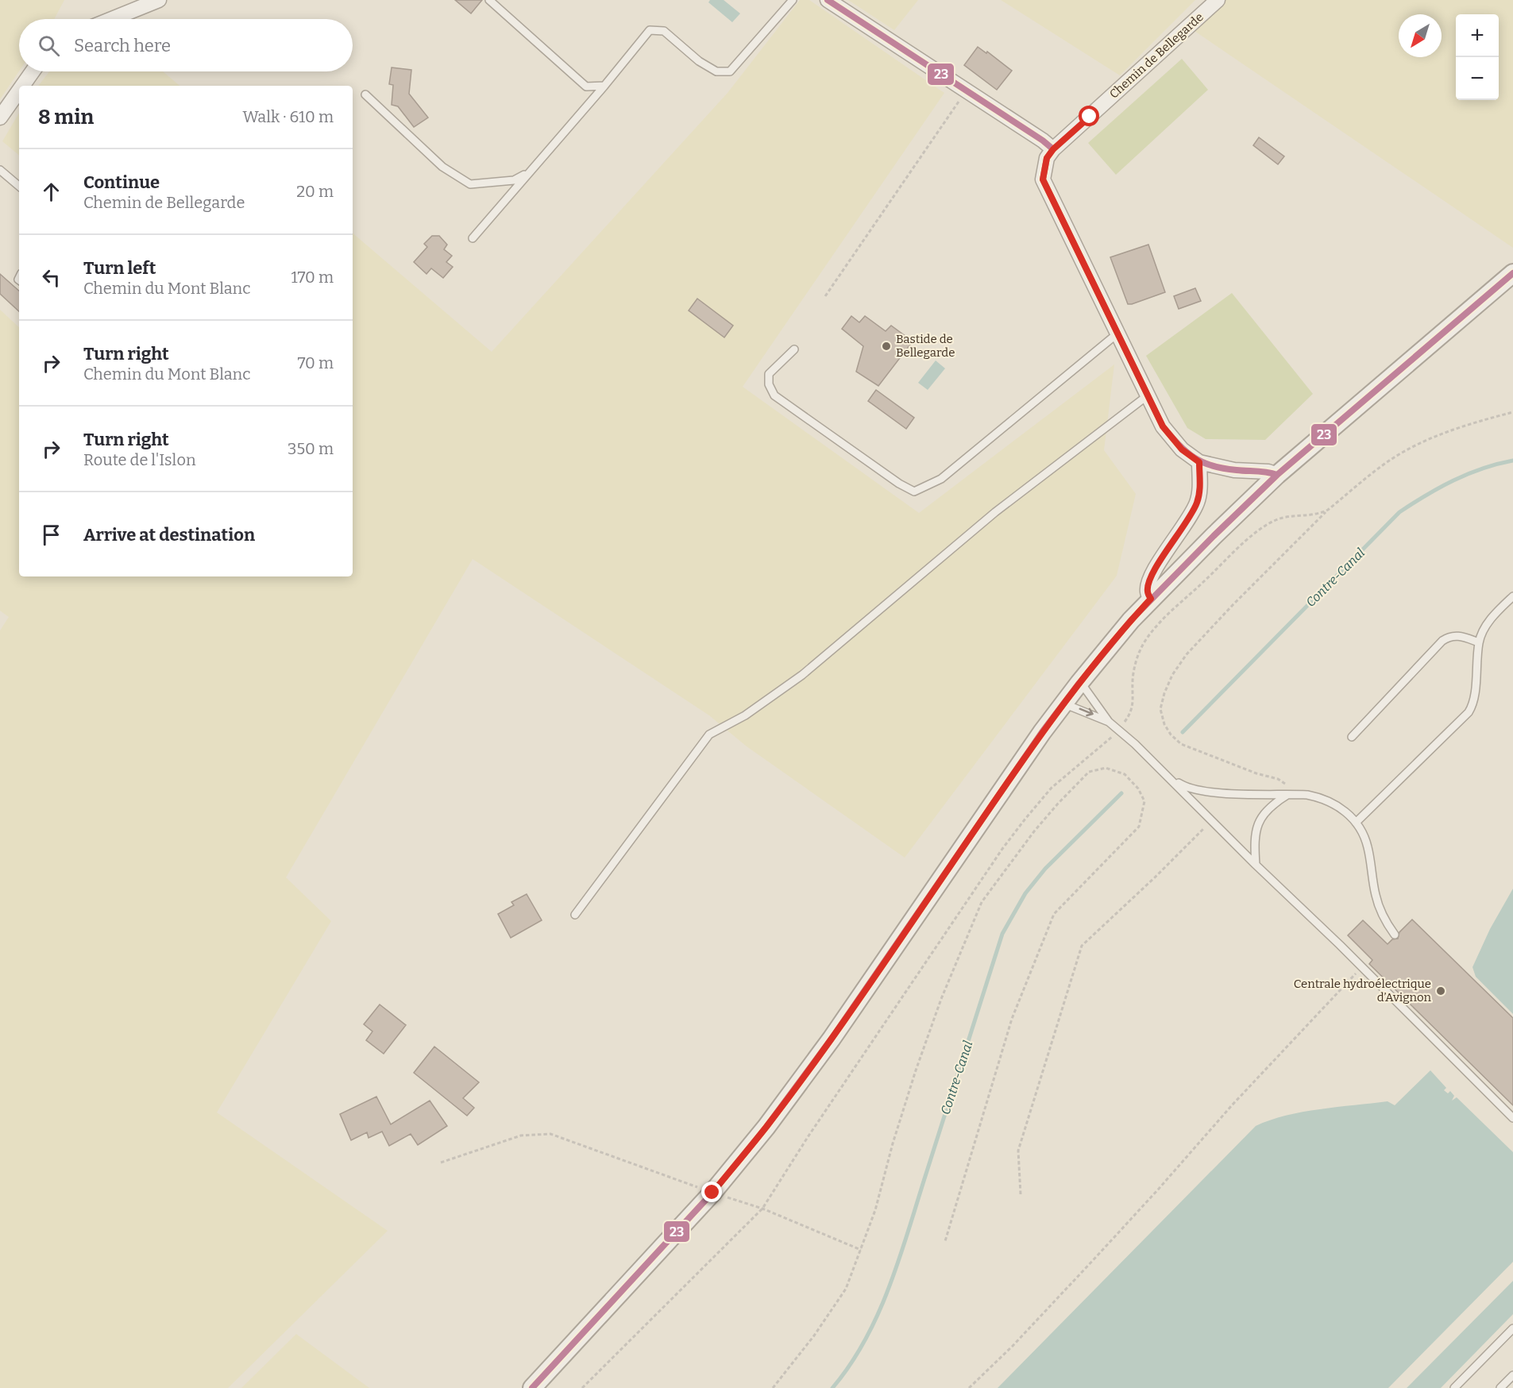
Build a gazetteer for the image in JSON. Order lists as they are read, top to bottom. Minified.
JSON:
{"streets":{"street":["Chemin de Bellegarde"]},"water":["Contre-Canal"],"places":["Bastide de Bellegarde","Centrale hydroélectrique d’Avignon"],"lines":["transit line 23"],"north":"bottom left","page":{"map_buttons":["+","−"],"search":"Search here","heading":["8 min","Walk · 610 m"],"list":[["Continue","Chemin de Bellegarde","20 m"],["Turn left","Chemin du Mont Blanc","170 m"],["Turn right","Chemin du Mont Blanc","70 m"],["Turn right","Route de l'Islon","350 m"],"Arrive at destination"]}}
